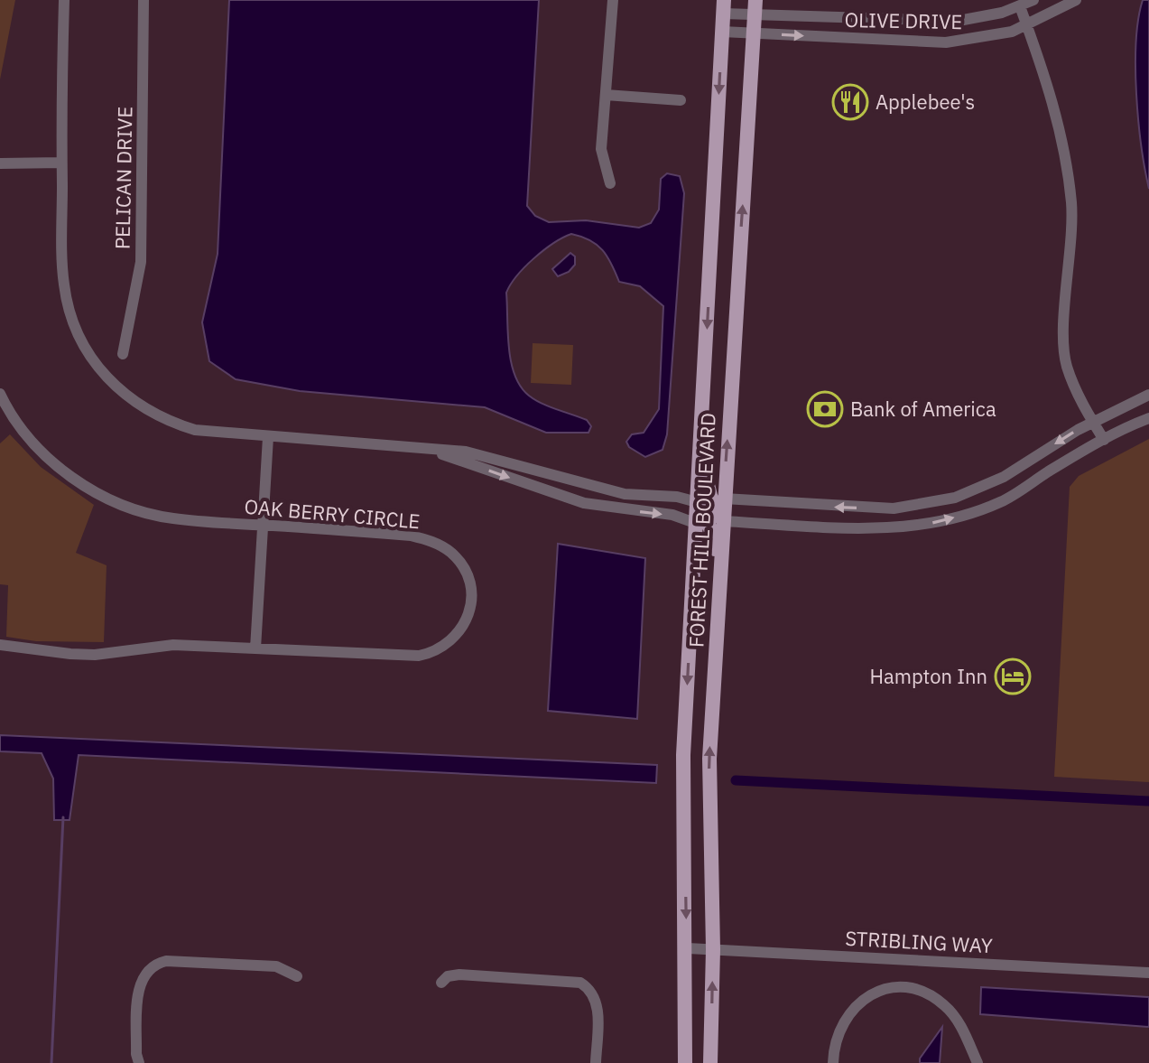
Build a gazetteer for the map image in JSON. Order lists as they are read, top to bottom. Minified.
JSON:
{"streets":{"main road":["FOREST HILL BOULEVARD"],"street":["OLIVE DRIVE","PELICAN DRIVE","OAK BERRY CIRCLE","STRIBLING WAY"]},"crossings":[["OLIVE DRIVE","FOREST HILL BOULEVARD"],["FOREST HILL BOULEVARD","STRIBLING WAY"]],"places":{"restaurant":["Applebee's"],"bank":["Bank of America"],"hotel":["Hampton Inn"]}}
